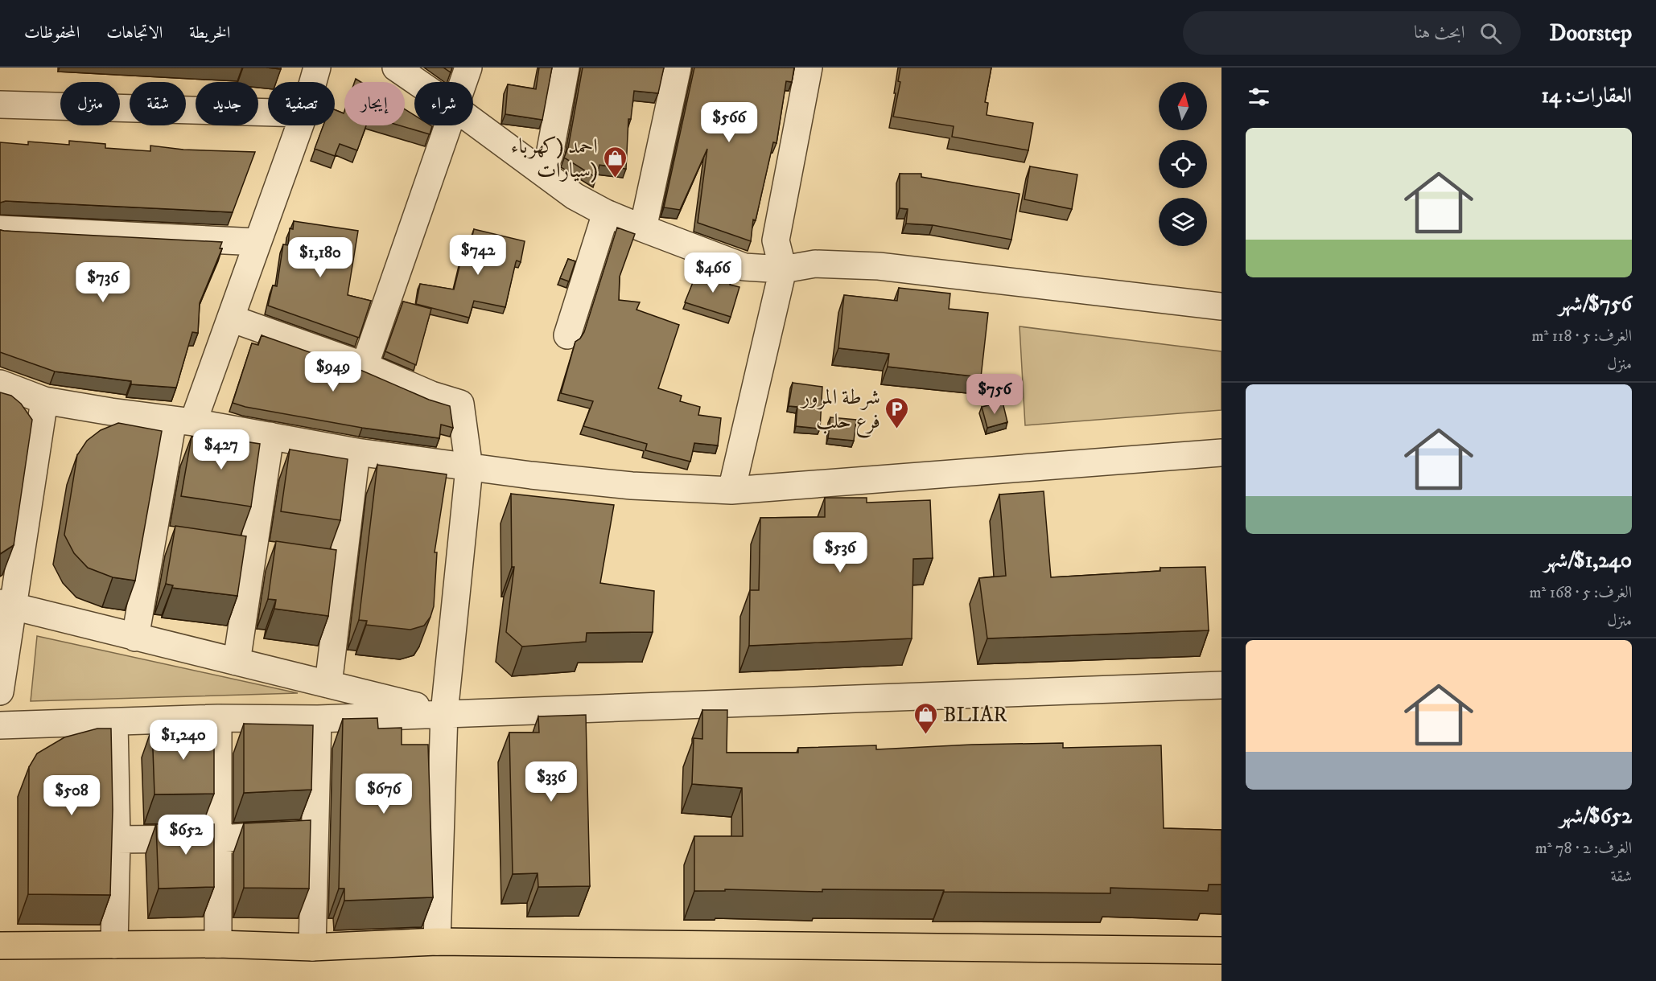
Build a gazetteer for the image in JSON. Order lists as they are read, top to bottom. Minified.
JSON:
{"places":{"shop":["احمد (كهرباء سيارات)","BLIAR"],"parking":["شرطة المرور فرع حلب"]},"north":"top","page":{"header":"Doorstep","search":"ابحث هنا","nav":["الخريطة","الاتجاهات","المحفوظات"],"heading":"العقارات: 14","chip":["شراء","إيجار","تصفية","جديد","شقة","منزل"],"price":["$566","$742","$1,180","$466","$736","$949","$756","$427","$536","$1,240","$336","$676","$508","$652"],"list":[{"name":"$756/شهر","note":"الغرف: 5 · 118 m² · منزل"},{"name":"$1,240/شهر","note":"الغرف: 5 · 168 m² · منزل"},{"name":"$652/شهر","note":"الغرف: 2 · 78 m² · شقة"}]}}
